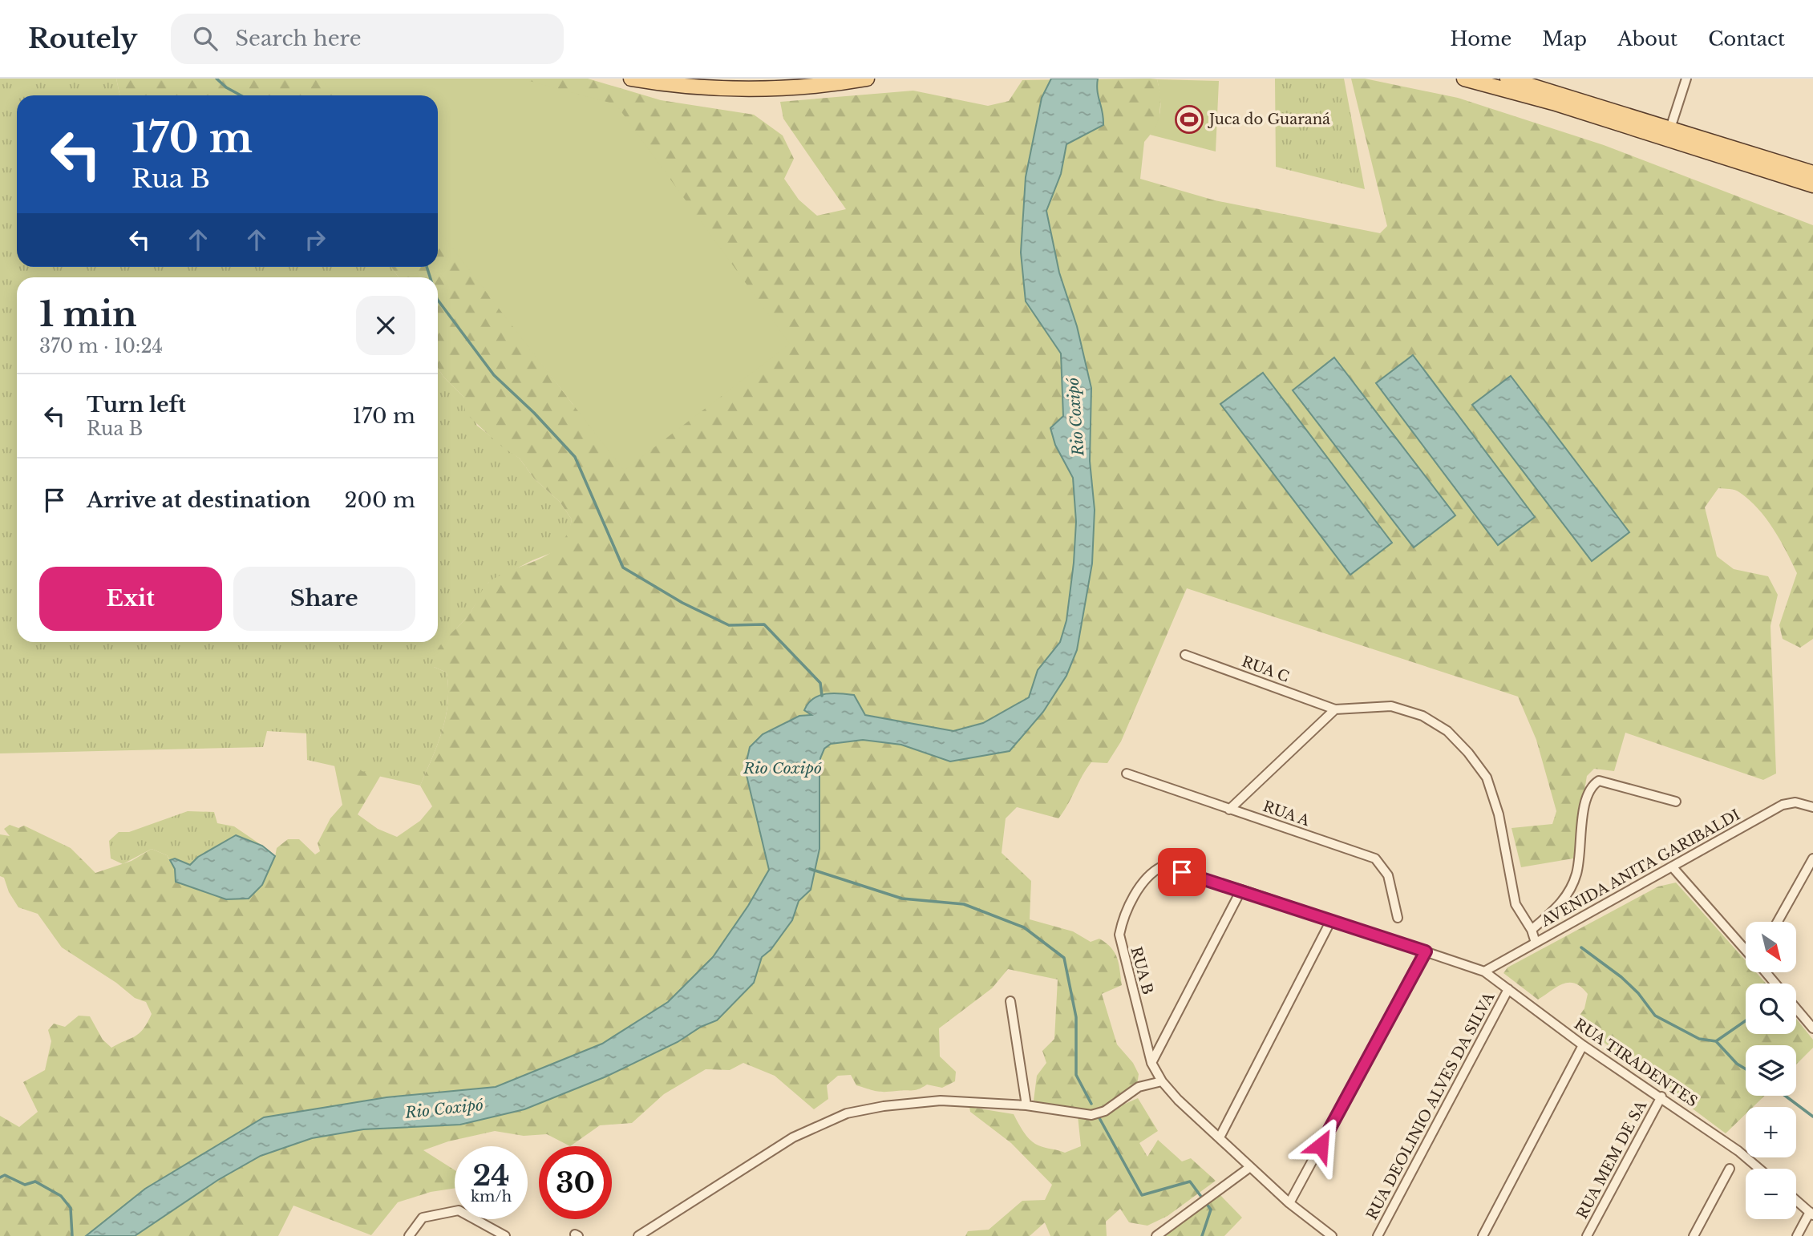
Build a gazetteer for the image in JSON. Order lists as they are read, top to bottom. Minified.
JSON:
{"streets":{"street":["RUA C","RUA A","AVENIDA ANITA GARIBALDI","RUA B","RUA TIRADENTES","RUA DEOLINIO ALVES DA SILVA","RUA MEM DE SA"]},"crossings":[["AVENIDA ANITA GARIBALDI","RUA B"],["AVENIDA ANITA GARIBALDI","RUA TIRADENTES"],["RUA B","RUA TIRADENTES"],["RUA TIRADENTES","RUA DEOLINIO ALVES DA SILVA"],["RUA TIRADENTES","RUA MEM DE SA"]],"water":["Rio Coxipó"],"places":{"sports":["Juca do Guaraná"]},"north":"bottom right","page":{"header":"Routely","search":"Search here","nav":["Home","Map","About","Contact"],"turn":["170 m","Rua B"],"heading":["1 min","370 m · 10:24"],"list":[{"name":"Turn left","note":"Rua B","value":"170 m"},{"name":"Arrive at destination","value":"200 m"}],"buttons":["Exit","Share"],"map_buttons":["+","−"],"speed":"24 km/h","limit":"30"}}
